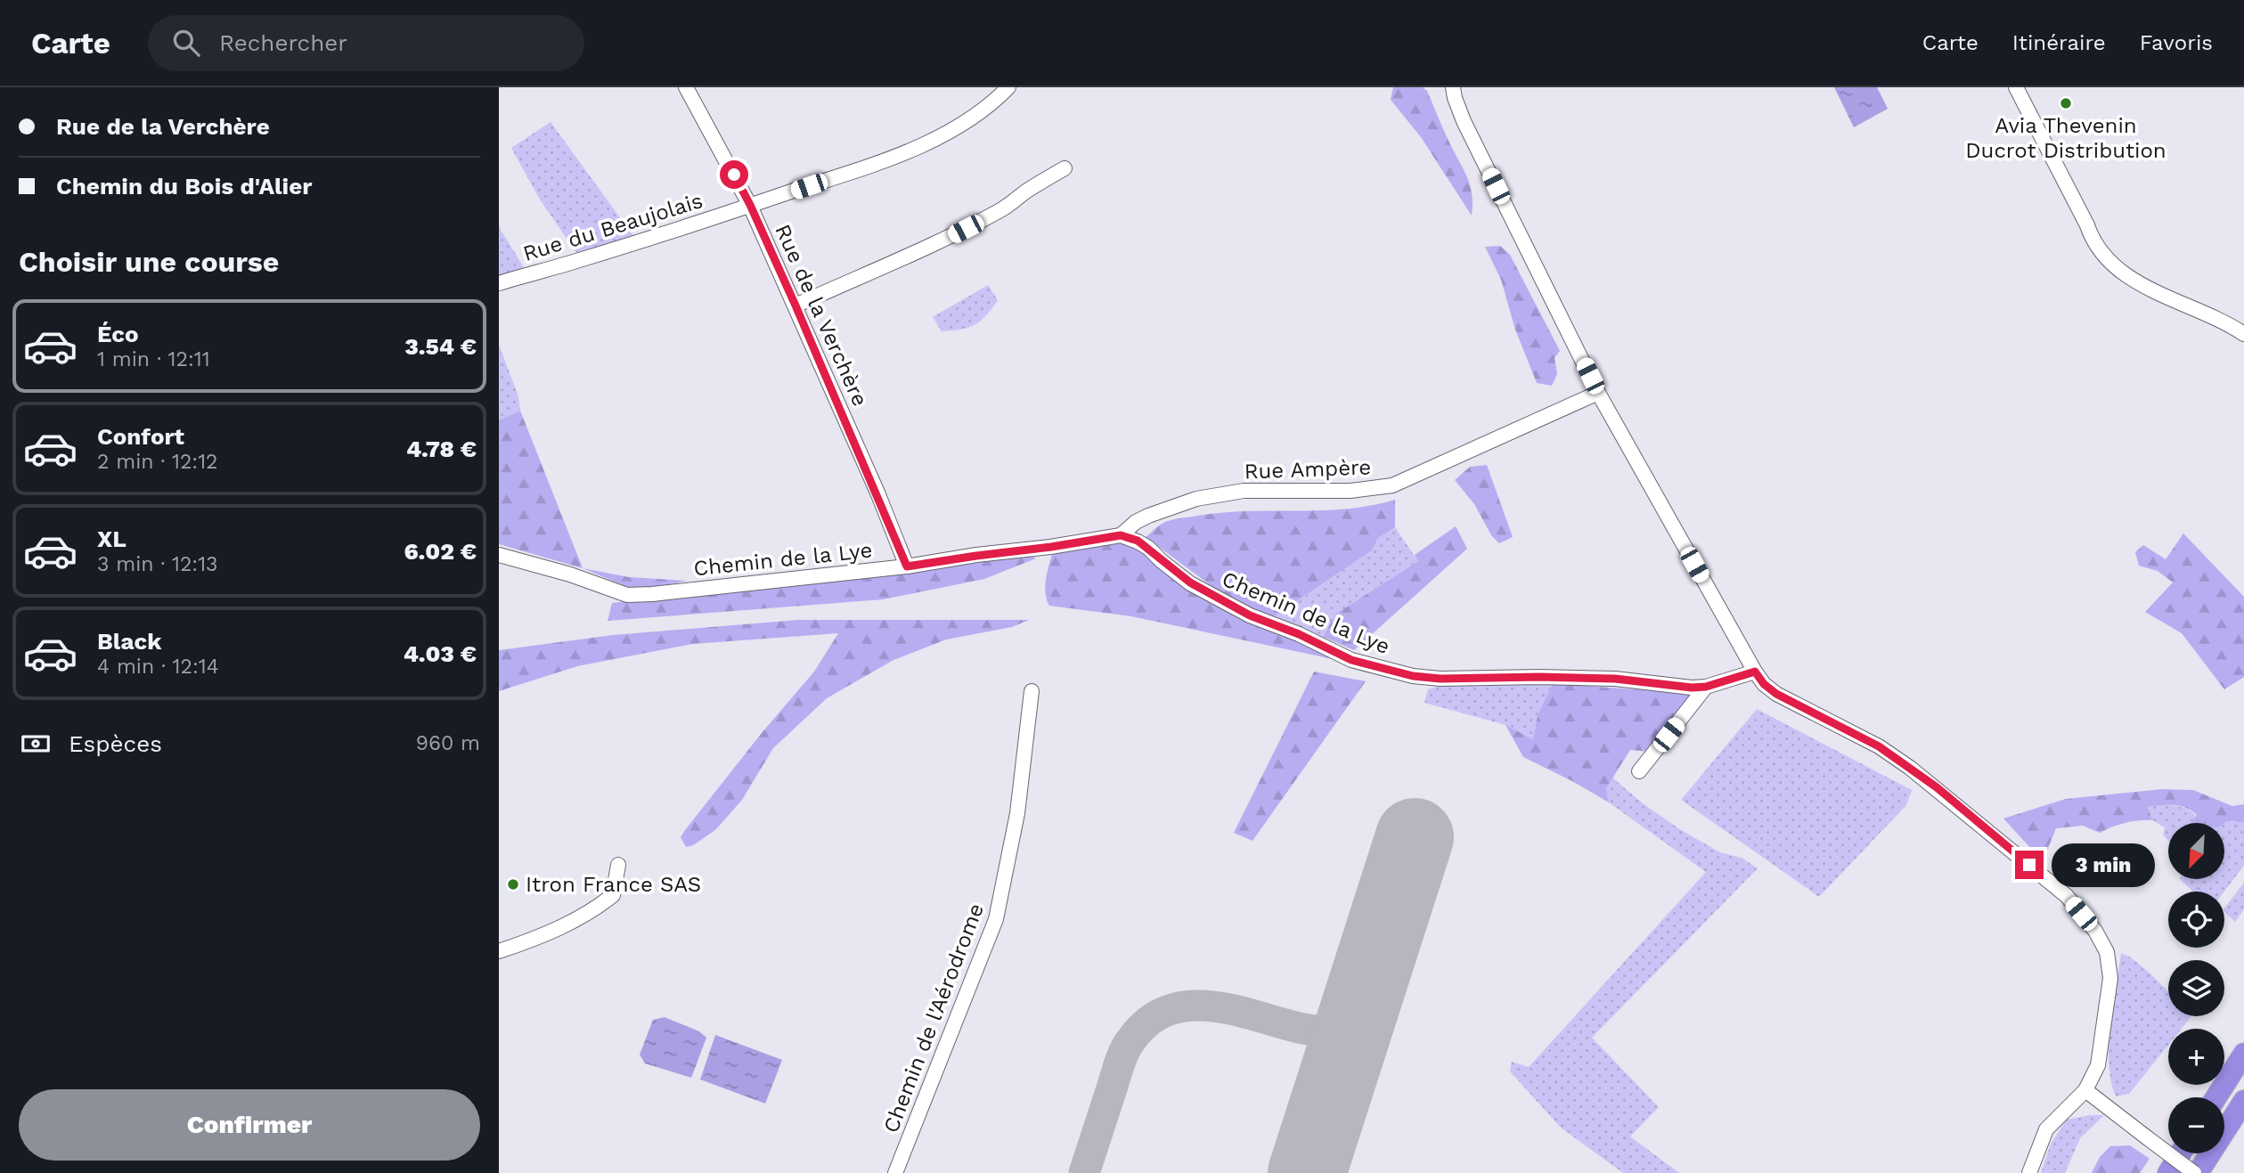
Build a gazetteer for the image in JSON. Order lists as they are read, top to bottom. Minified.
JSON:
{"streets":{"street":["Rue du Beaujolais","Rue de la Verchère","Rue Ampère","Chemin de la Lye","Chemin de l'Aérodrome"]},"crossings":[["Rue du Beaujolais","Rue de la Verchère"],["Rue de la Verchère","Chemin de la Lye"],["Rue Ampère","Chemin de la Lye"]],"places":["Avia Thevenin Ducrot Distribution","Itron France SAS"],"north":"bottom left","page":{"header":"Carte","search":"Rechercher","nav":["Carte","Itinéraire","Favoris"],"banner":["Rue de la Verchère","Chemin du Bois d'Alier"],"heading":"Choisir une course","list":[{"name":"Éco","note":"1 min · 12:11","value":"3.54 €"},{"name":"Confort","note":"2 min · 12:12","value":"4.78 €"},{"name":"XL","note":"3 min · 12:13","value":"6.02 €"},{"name":"Black","note":"4 min · 12:14","value":"4.03 €"}],"pay":["Espèces","960 m"],"map_buttons":["+","−"],"bubble":"3 min","buttons":"Confirmer"}}
